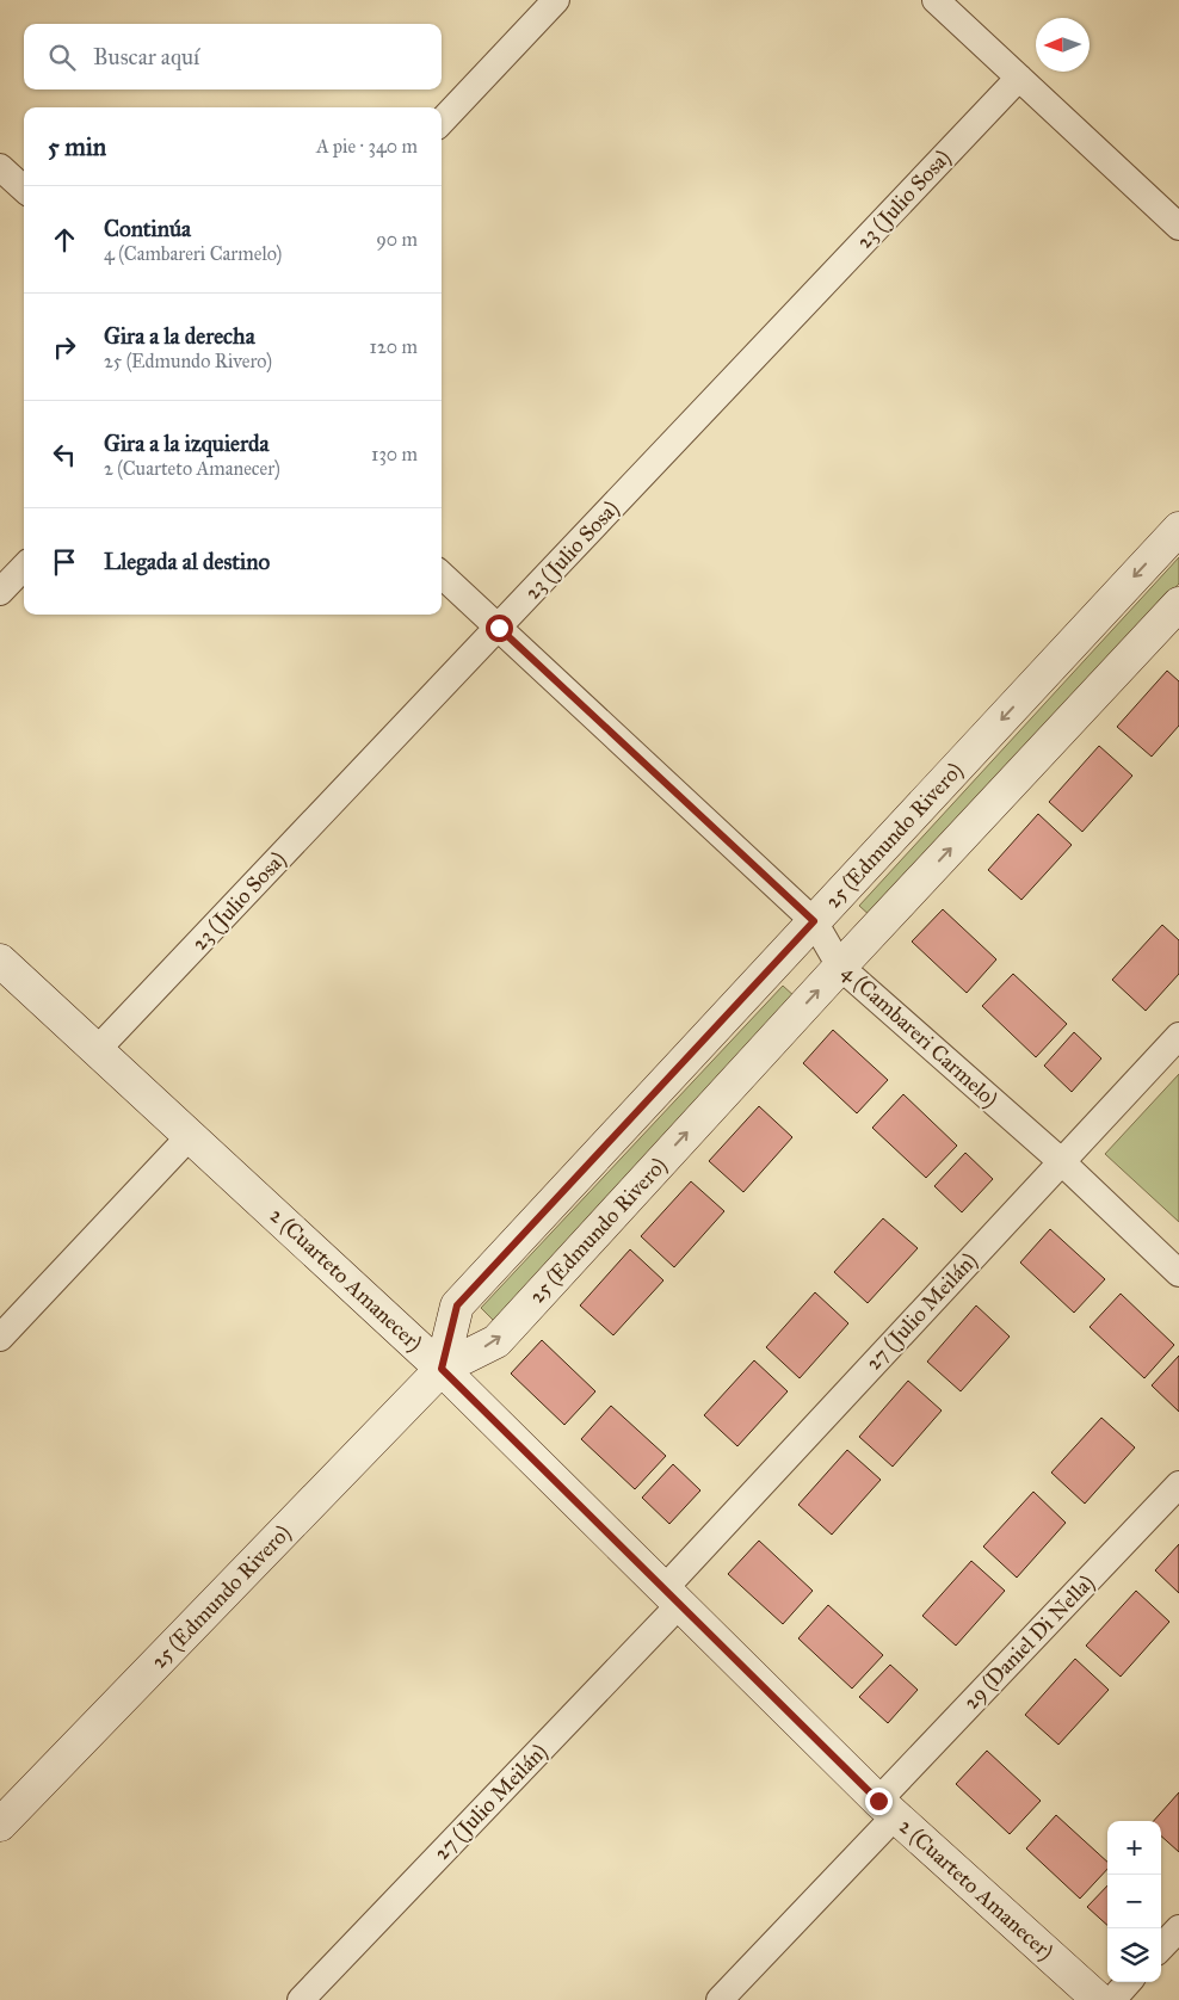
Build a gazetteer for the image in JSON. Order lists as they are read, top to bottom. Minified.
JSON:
{"streets":{"street":["23 (Julio Sosa)","25 (Edmundo Rivero)","4 (Cambareri Carmelo)","2 (Cuarteto Amanecer)","27 (Julio Meilán)","29 (Daniel Di Nella)"]},"crossings":[["23 (Julio Sosa)","4 (Cambareri Carmelo)"],["23 (Julio Sosa)","2 (Cuarteto Amanecer)"],["25 (Edmundo Rivero)","4 (Cambareri Carmelo)"],["25 (Edmundo Rivero)","2 (Cuarteto Amanecer)"],["4 (Cambareri Carmelo)","27 (Julio Meilán)"],["2 (Cuarteto Amanecer)","27 (Julio Meilán)"],["2 (Cuarteto Amanecer)","29 (Daniel Di Nella)"]],"north":"left","page":{"search":"Buscar aquí","heading":["5 min","A pie · 340 m"],"list":[["Continúa","4 (Cambareri Carmelo)","90 m"],["Gira a la derecha","25 (Edmundo Rivero)","120 m"],["Gira a la izquierda","2 (Cuarteto Amanecer)","130 m"],"Llegada al destino"],"map_buttons":["+","−"]}}
